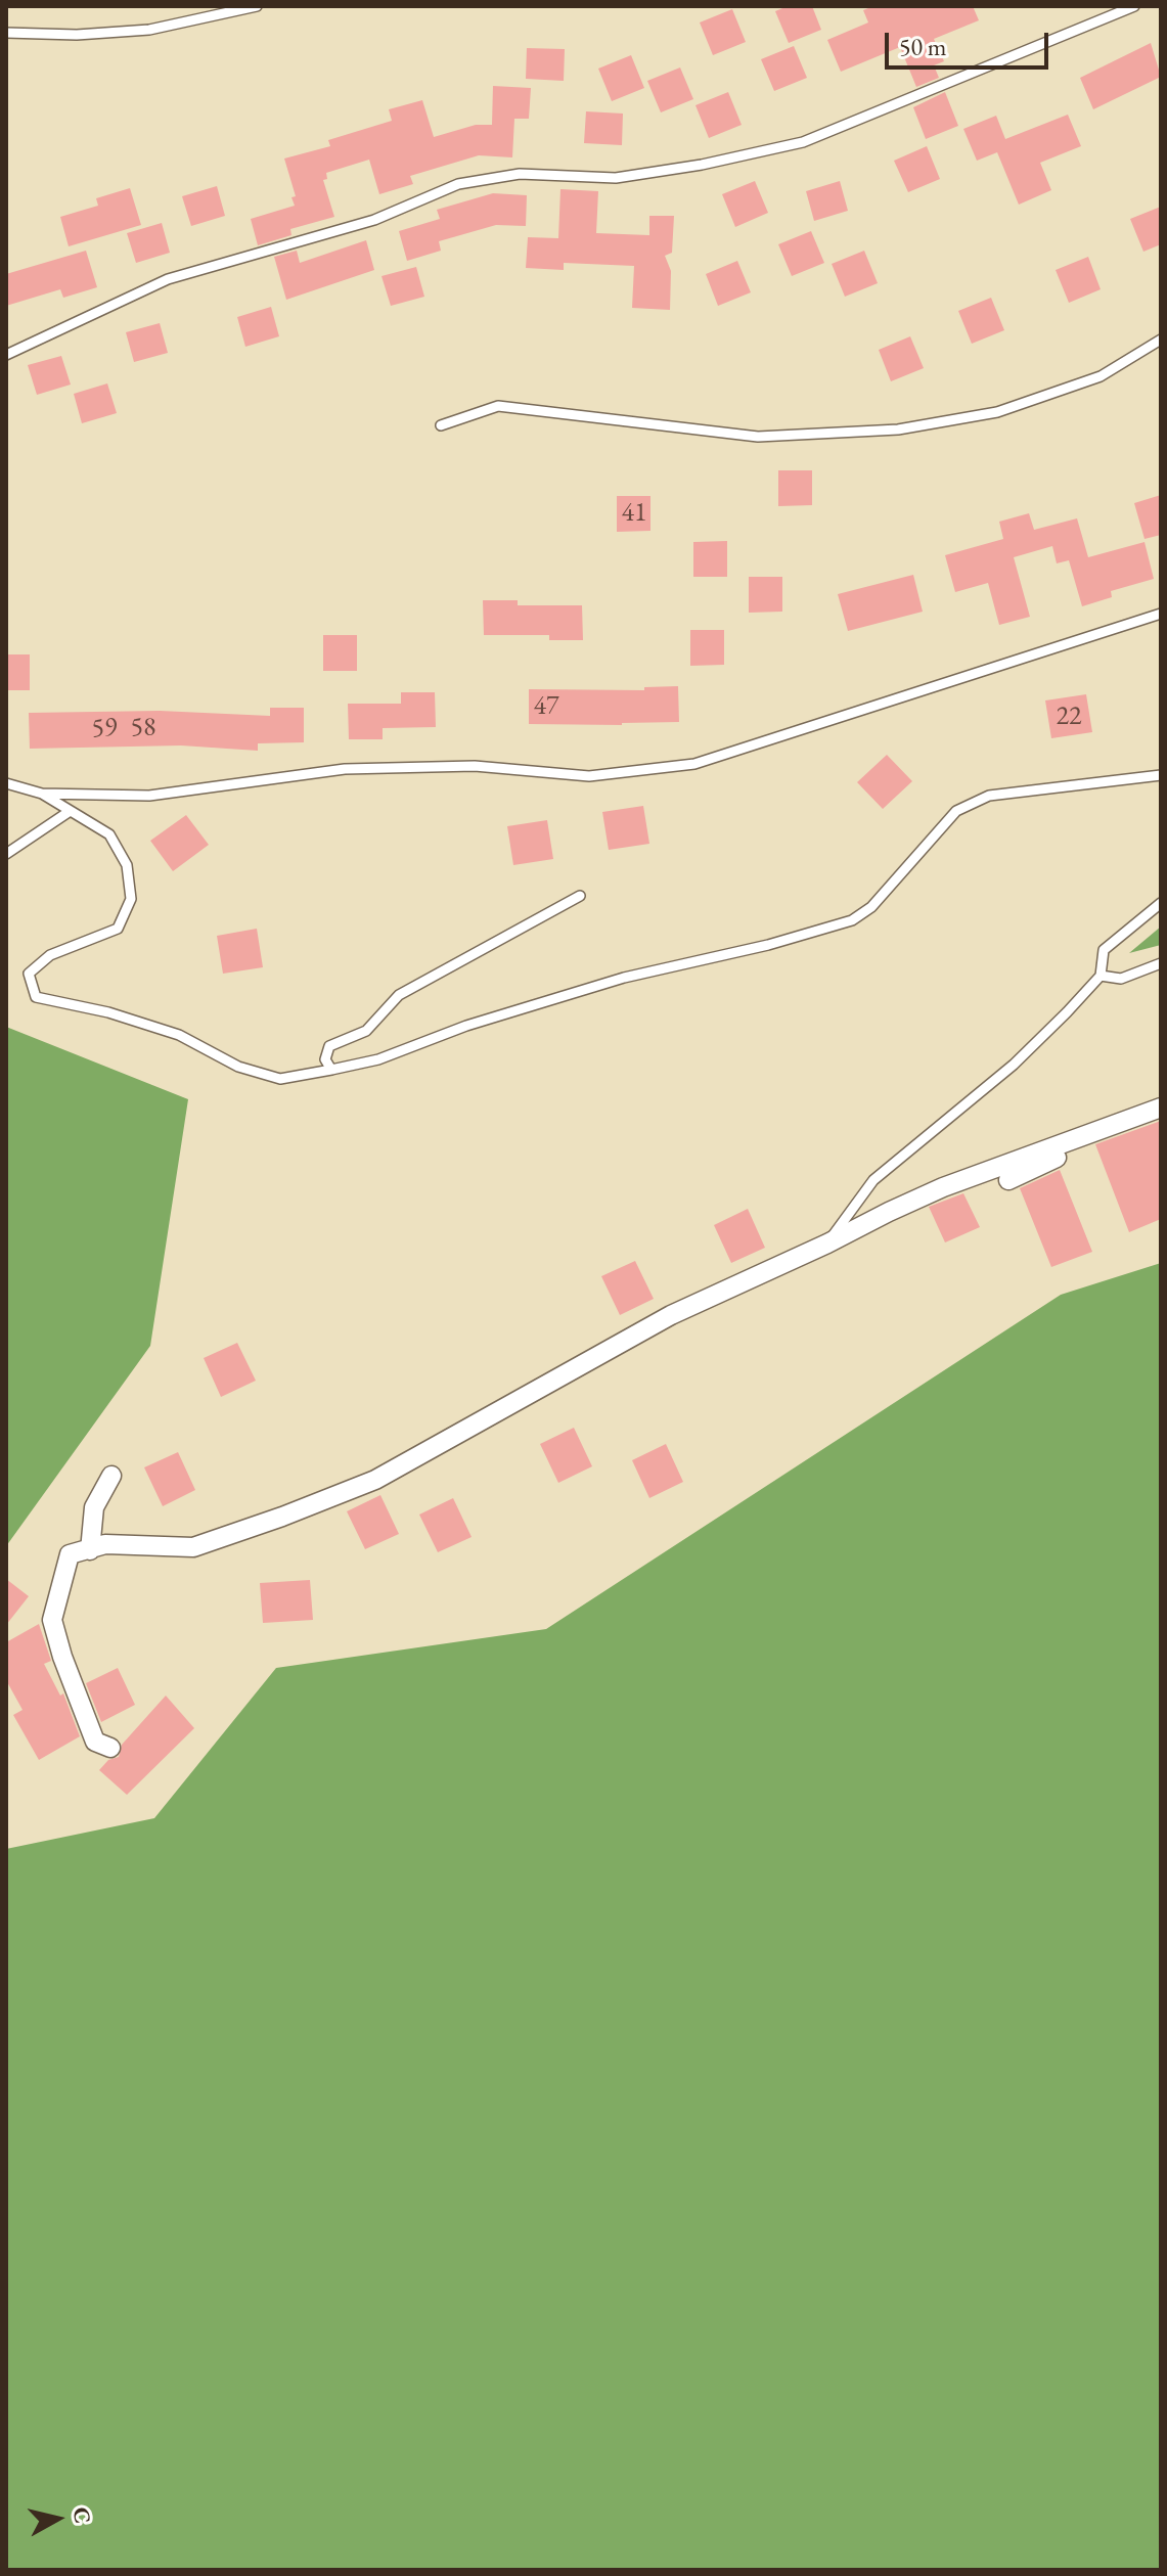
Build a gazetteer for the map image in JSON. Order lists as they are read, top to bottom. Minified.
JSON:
{"house_numbers":["41","47","22","58","59"],"scale_bar":"50 m","north":"right"}
